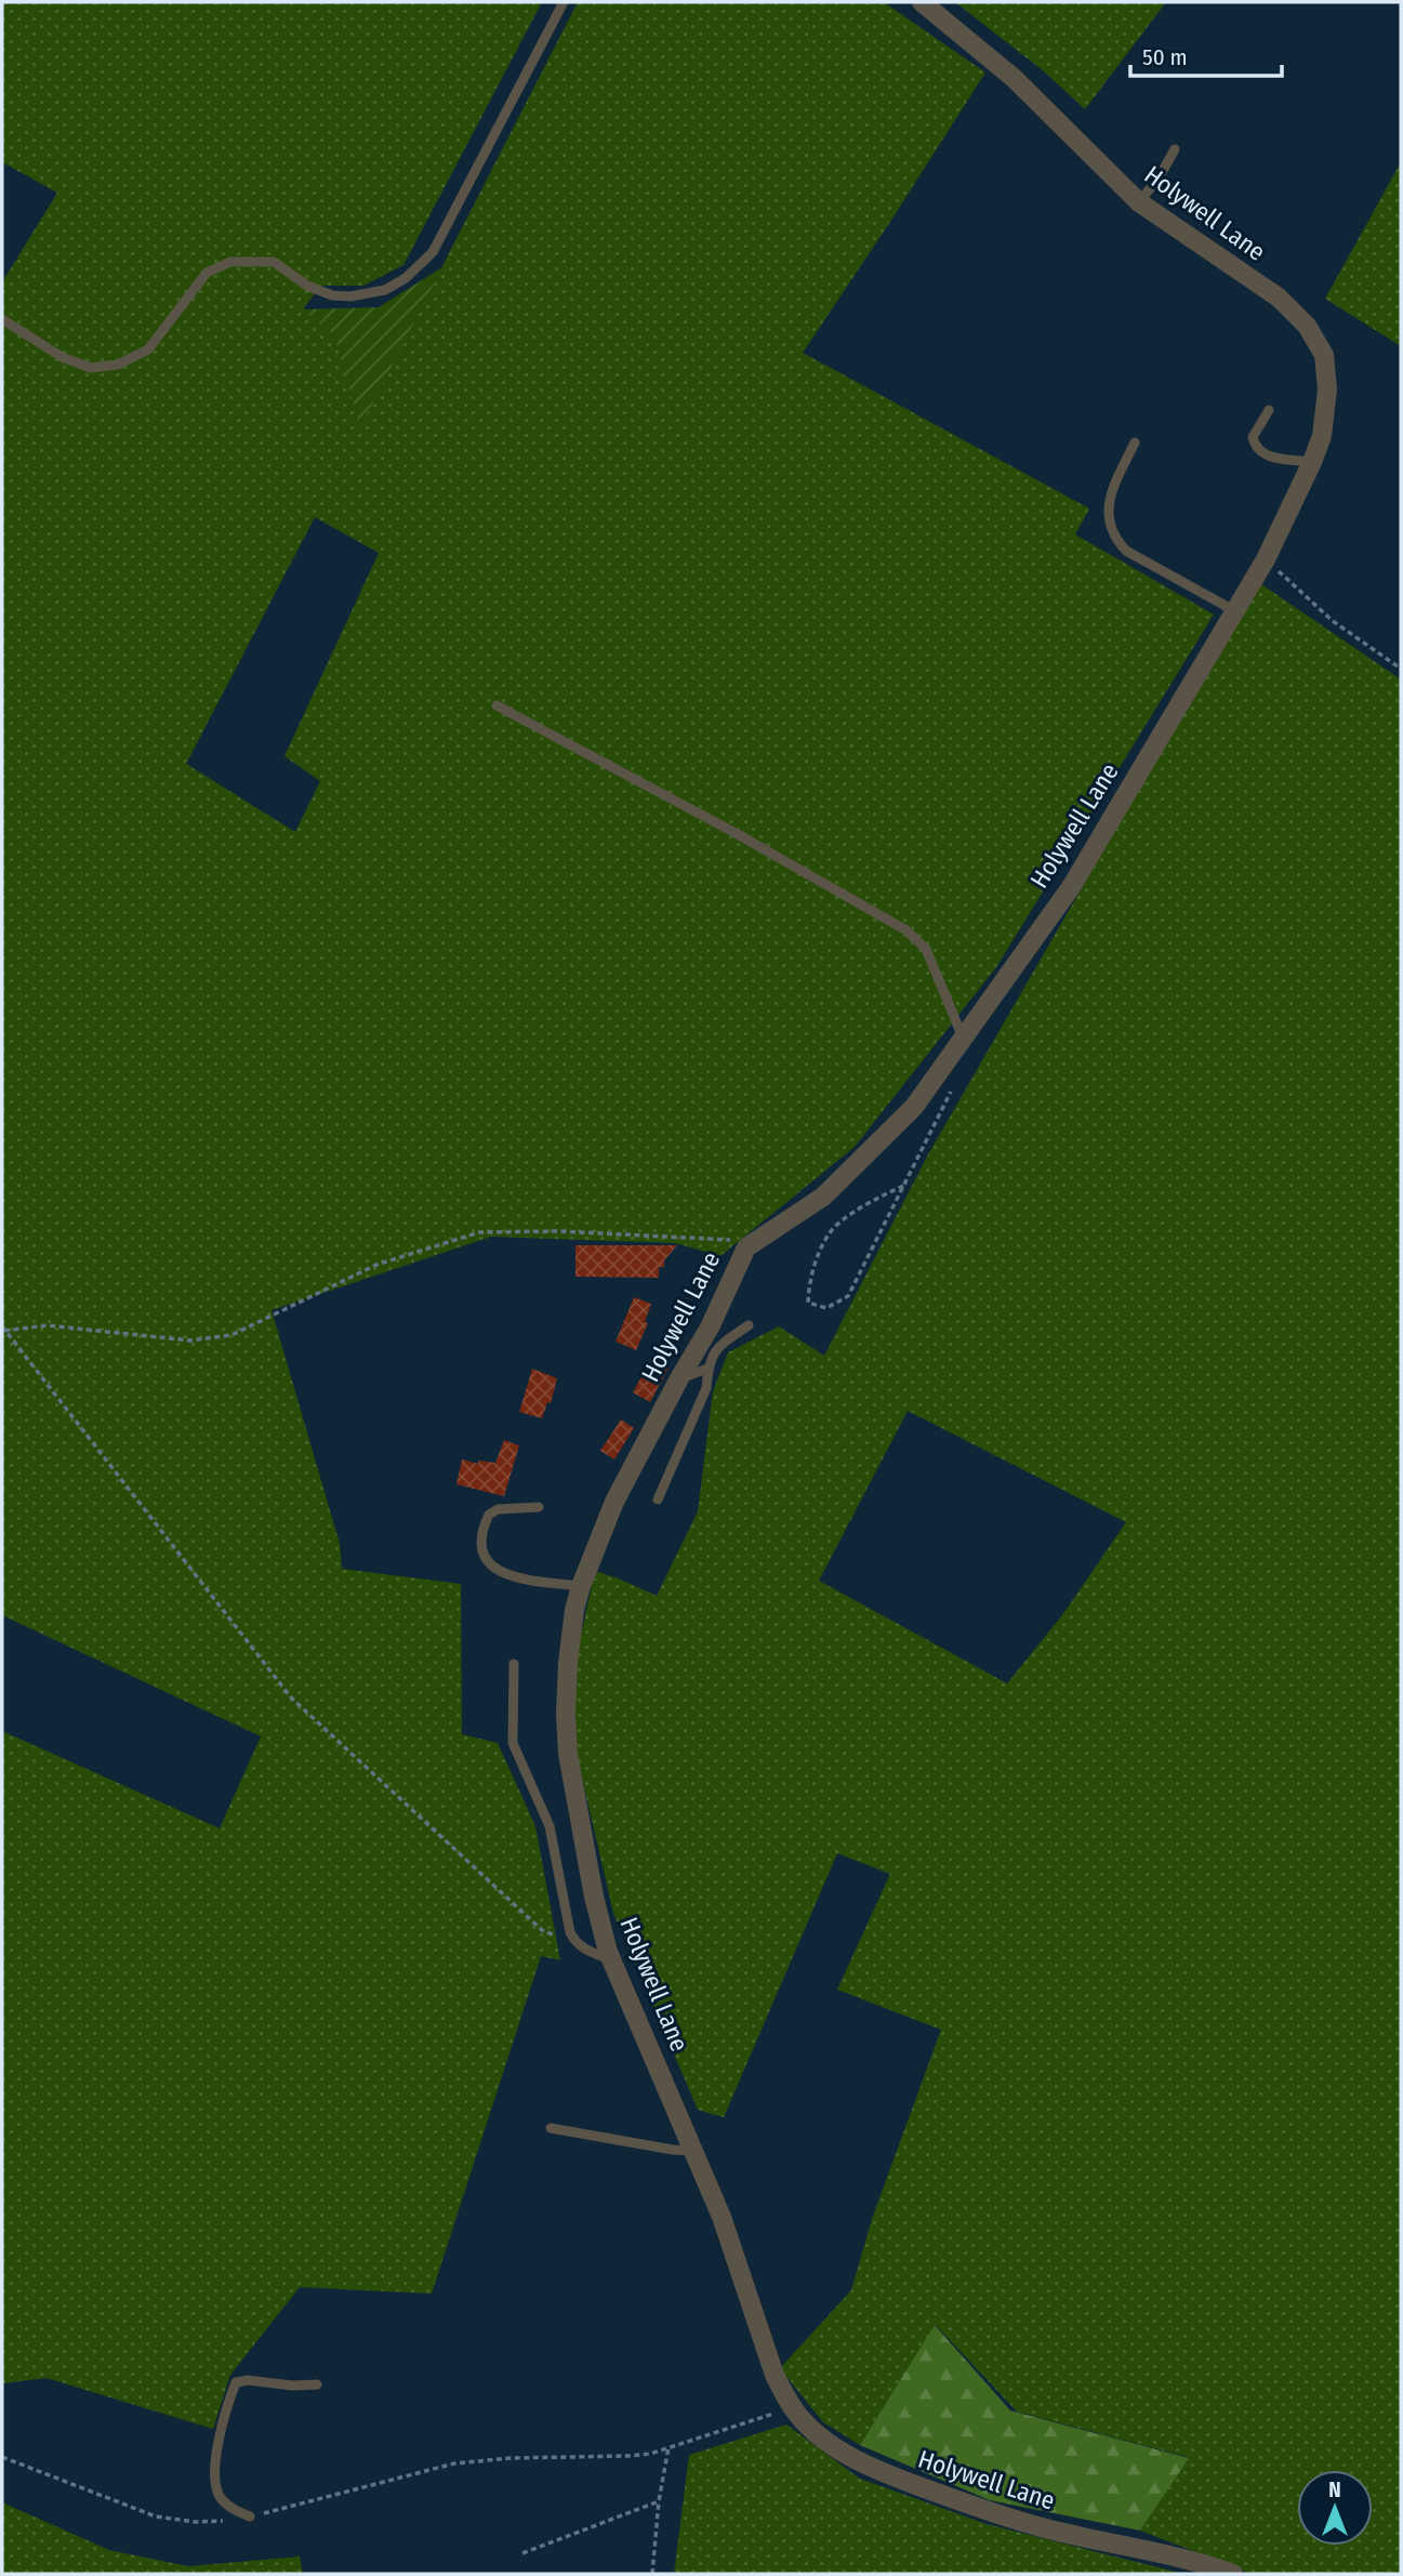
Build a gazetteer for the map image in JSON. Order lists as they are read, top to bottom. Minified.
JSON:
{"streets":{"street":["Holywell Lane"]},"scale_bar":"50 m","north":"top"}
